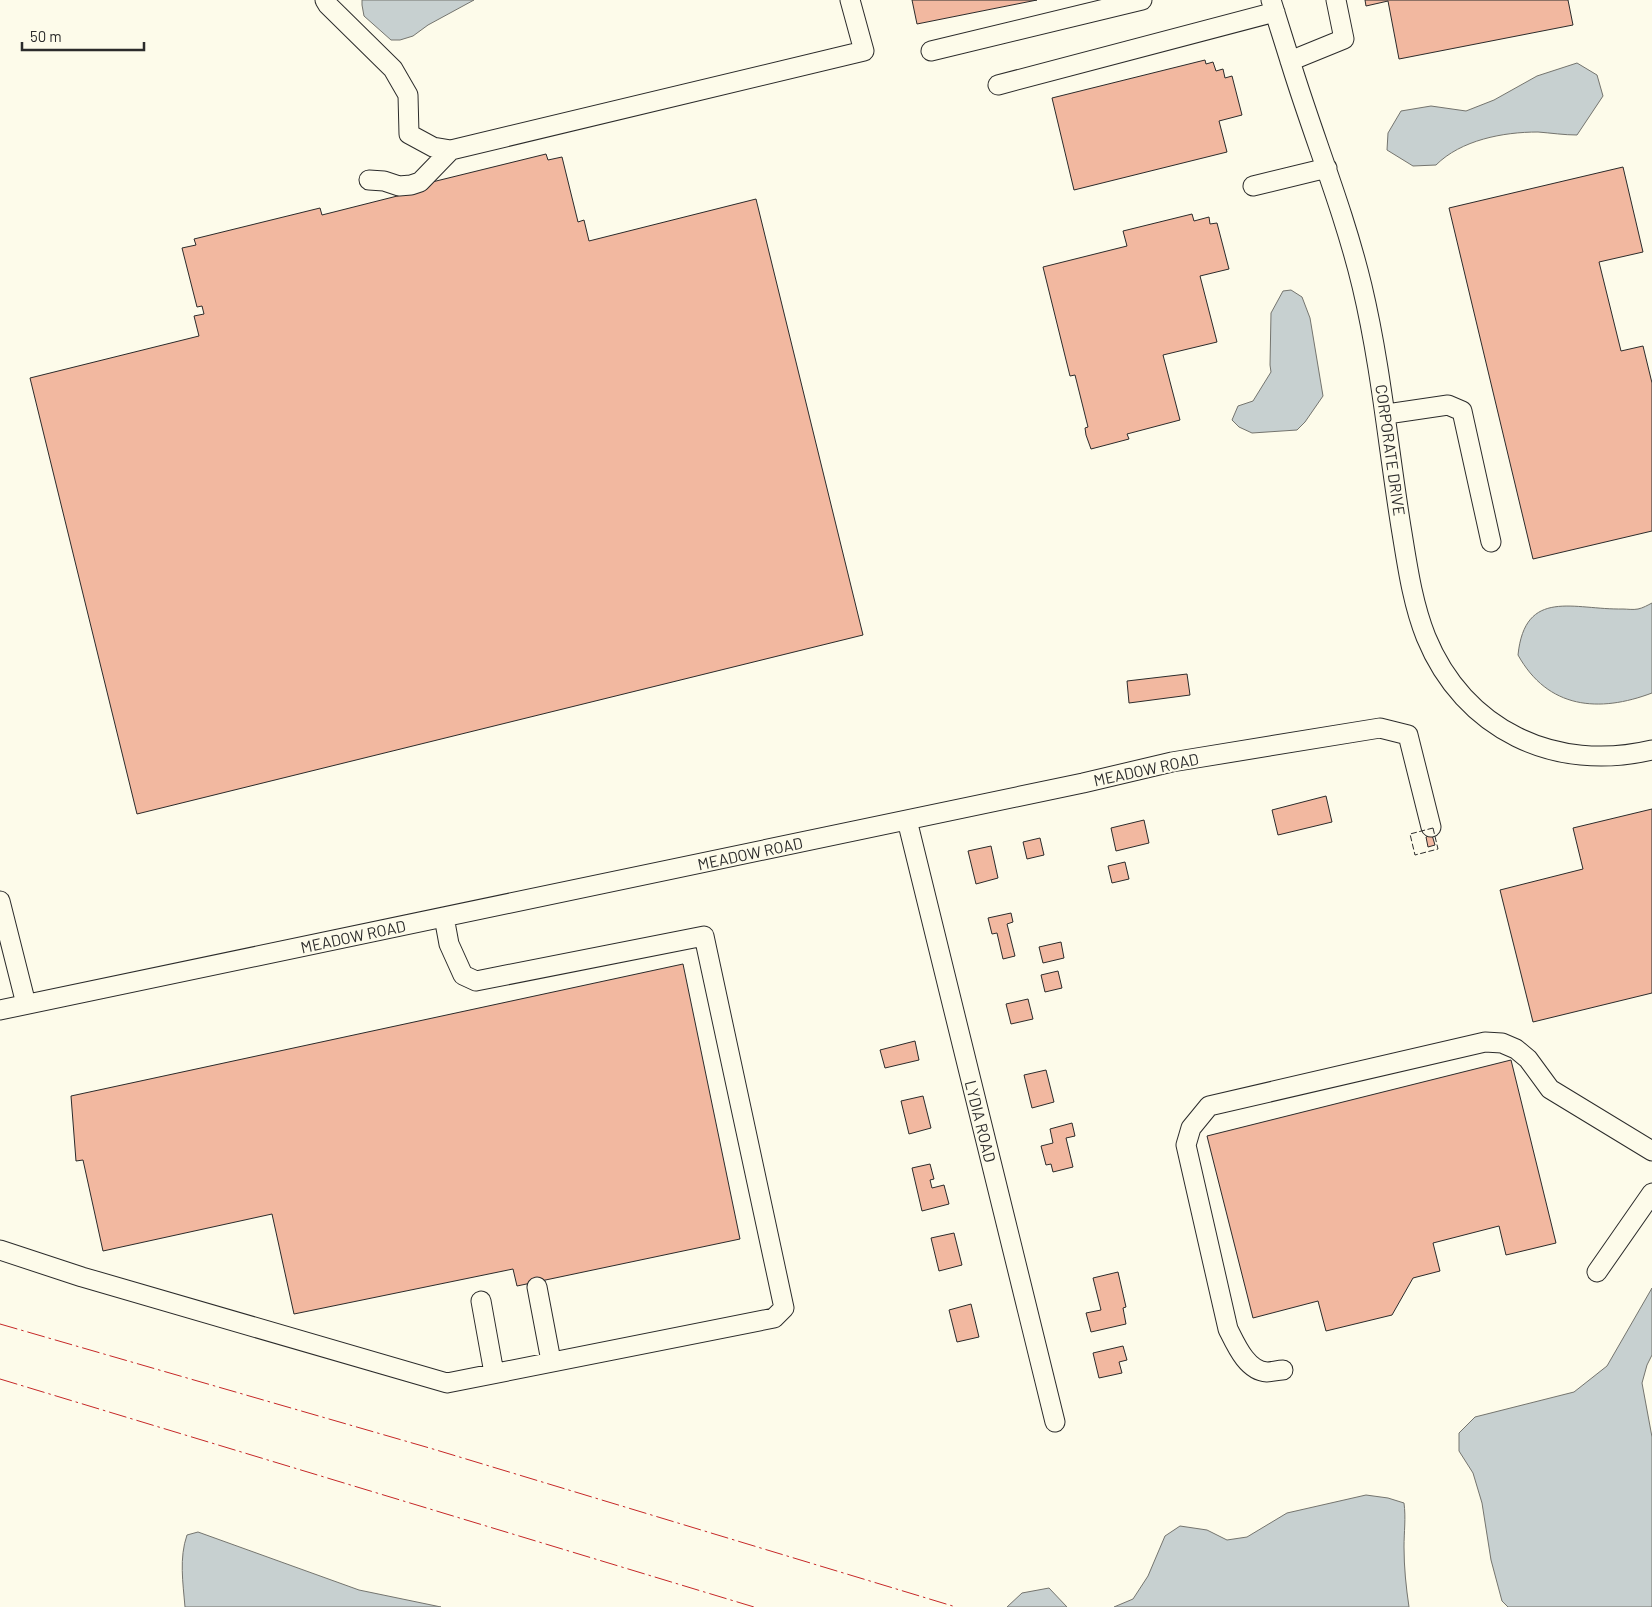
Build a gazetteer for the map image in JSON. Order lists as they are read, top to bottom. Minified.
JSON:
{"streets":{"street":["CORPORATE DRIVE","MEADOW ROAD","LYDIA ROAD"]},"crossings":[["MEADOW ROAD","LYDIA ROAD"]],"scale_bar":"50 m"}
